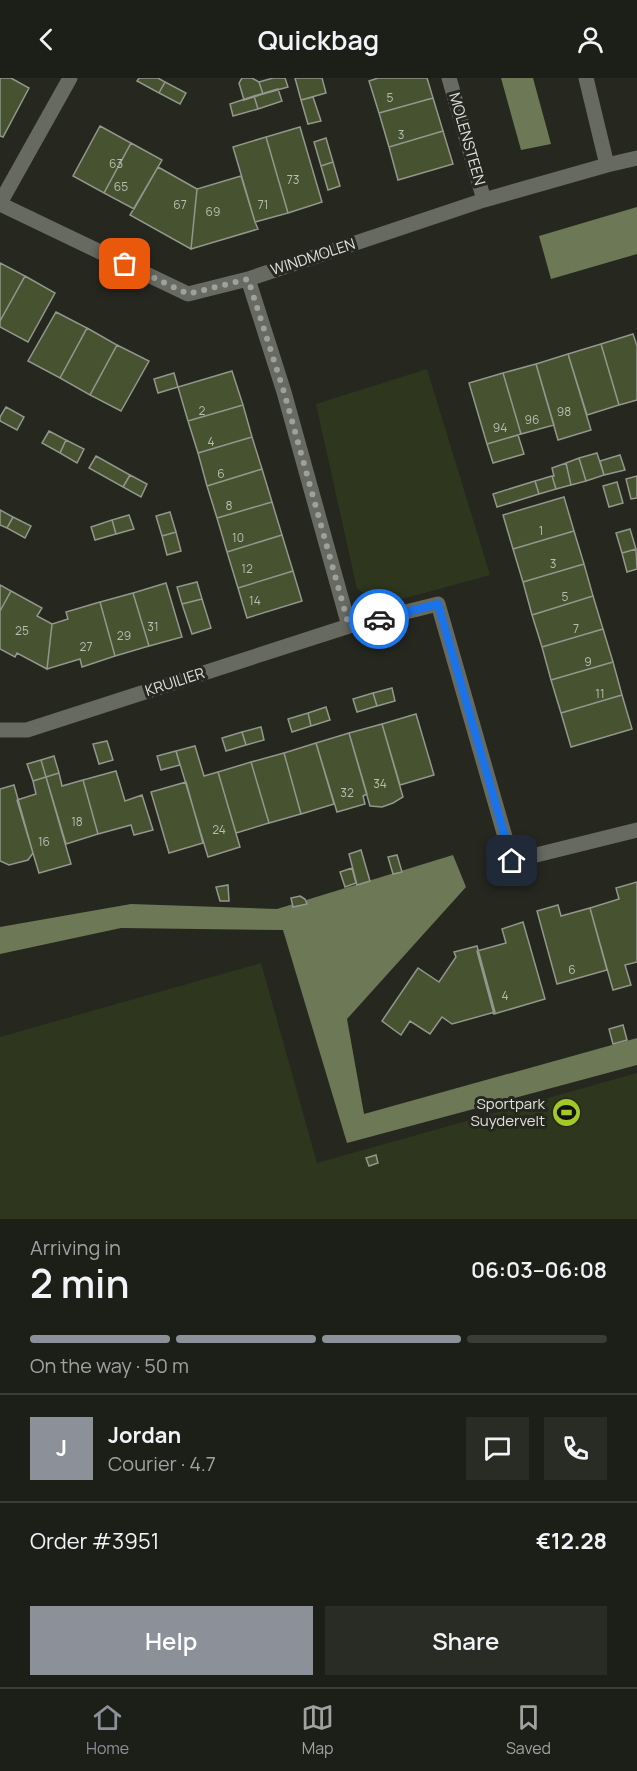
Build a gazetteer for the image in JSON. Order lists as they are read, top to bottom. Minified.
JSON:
{"streets":{"street":["MOLENSTEEN","WINDMOLEN","KRUILIER"]},"crossings":[["MOLENSTEEN","WINDMOLEN"]],"places":{"sports":["Sportpark Suydervelt"]},"house_numbers":["5","3","63","73","65","67","71","69","2","98","96","94","4","6","8","1","10","3","12","5","14","31","7","25","29","27","9","11","34","32","18","24","16","6","4"],"page":{"header":"Quickbag","heading":["2 min","Arriving in","06:03–06:08"],"panel":["Jordan","Courier · 4.7","Order #3951","€12.28"],"bar":"On the way · 50 m","round":"J","buttons":["Help","Share"],"tabs":["Home","Map","Saved"]}}
